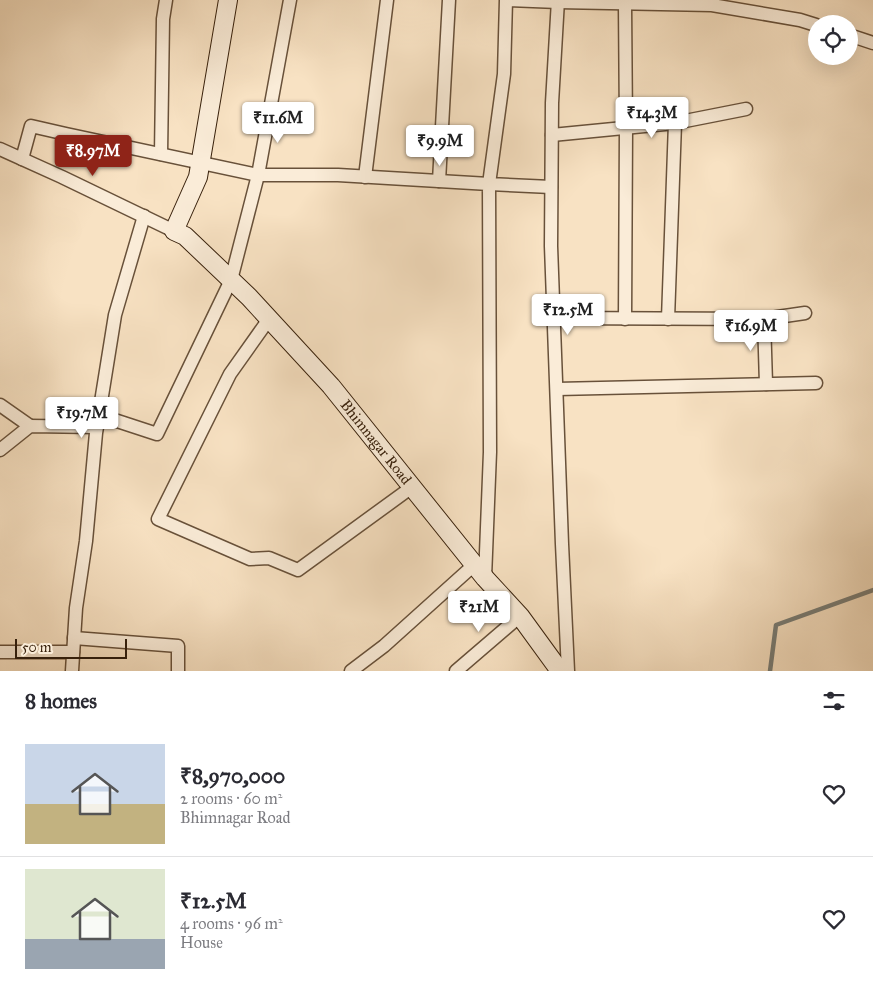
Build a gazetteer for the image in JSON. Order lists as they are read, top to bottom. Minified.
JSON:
{"streets":{"street":["Bhimnagar Road"]},"scale_bar":"50 m","page":{"price":["₹14.3M","₹11.6M","₹9.9M","₹8.97M","₹12.5M","₹16.9M","₹19.7M","₹21M"],"scale":"50 m","heading":"8 homes","list":[{"name":"₹8,970,000","note":"2 rooms · 60 m² · Bhimnagar Road"},{"name":"₹12.5M","note":"4 rooms · 96 m² · House"}]}}
